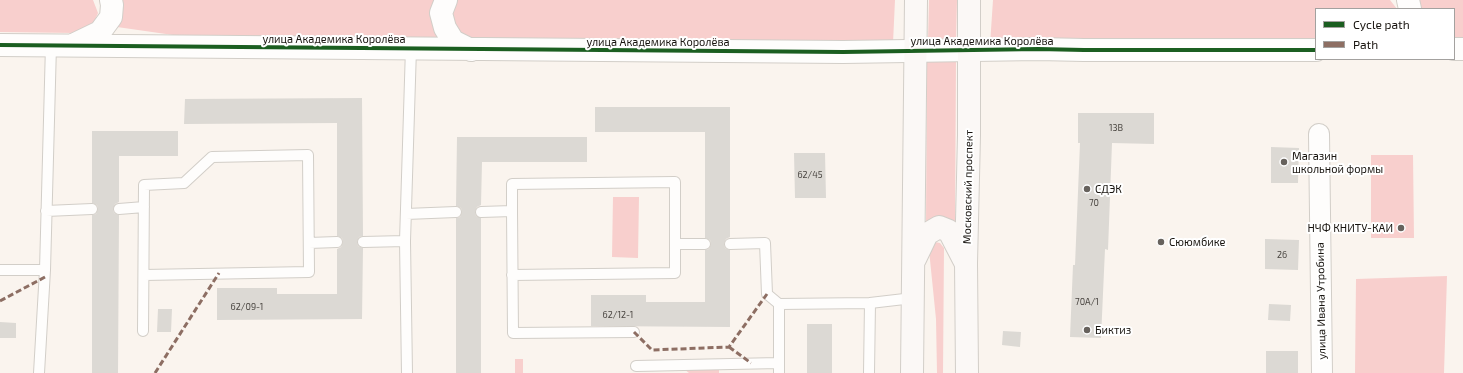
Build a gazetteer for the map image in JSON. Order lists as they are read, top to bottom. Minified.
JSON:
{"streets":{"main road":["Московский проспект"],"street":["улица Академика Королёва","улица Ивана Утробина"]},"crossings":[["улица Академика Королёва","Московский проспект"]],"places":["Магазин школьной формы","СДЭК","НЧФ КНИТУ-КАИ","Сююмбике","Биктиз"],"house_numbers":["13В","62/45","70","26","70А/1","62/09-1","62/12-1"],"legend":["Cycle path","Path"]}
